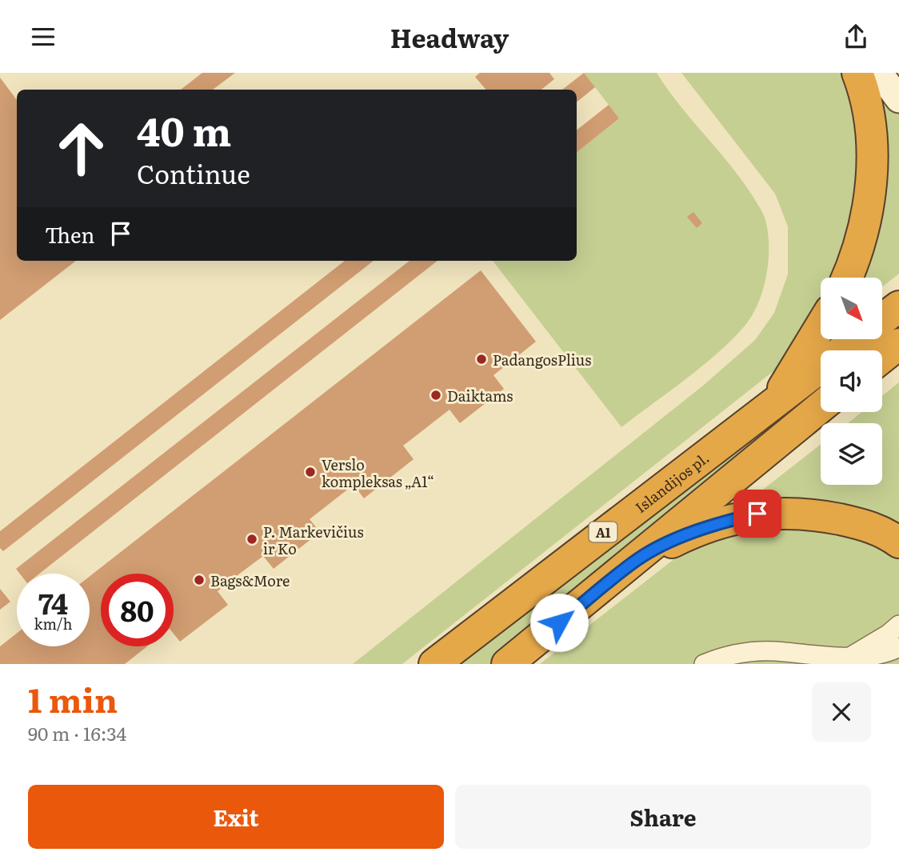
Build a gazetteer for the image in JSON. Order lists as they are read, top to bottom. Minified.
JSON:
{"streets":{"highway":["Islandijos pl.","A1"]},"places":["PadangosPlius","Daiktams","Verslo kompleksas „A1“","P. Markevičius ir Ko","Bags&More"],"north":"bottom right","page":{"header":"Headway","turn":["40 m","Continue"],"then":"Then","speed":"74 km/h","limit":"80","heading":["1 min","90 m · 16:34"],"buttons":["Exit","Share"]}}
